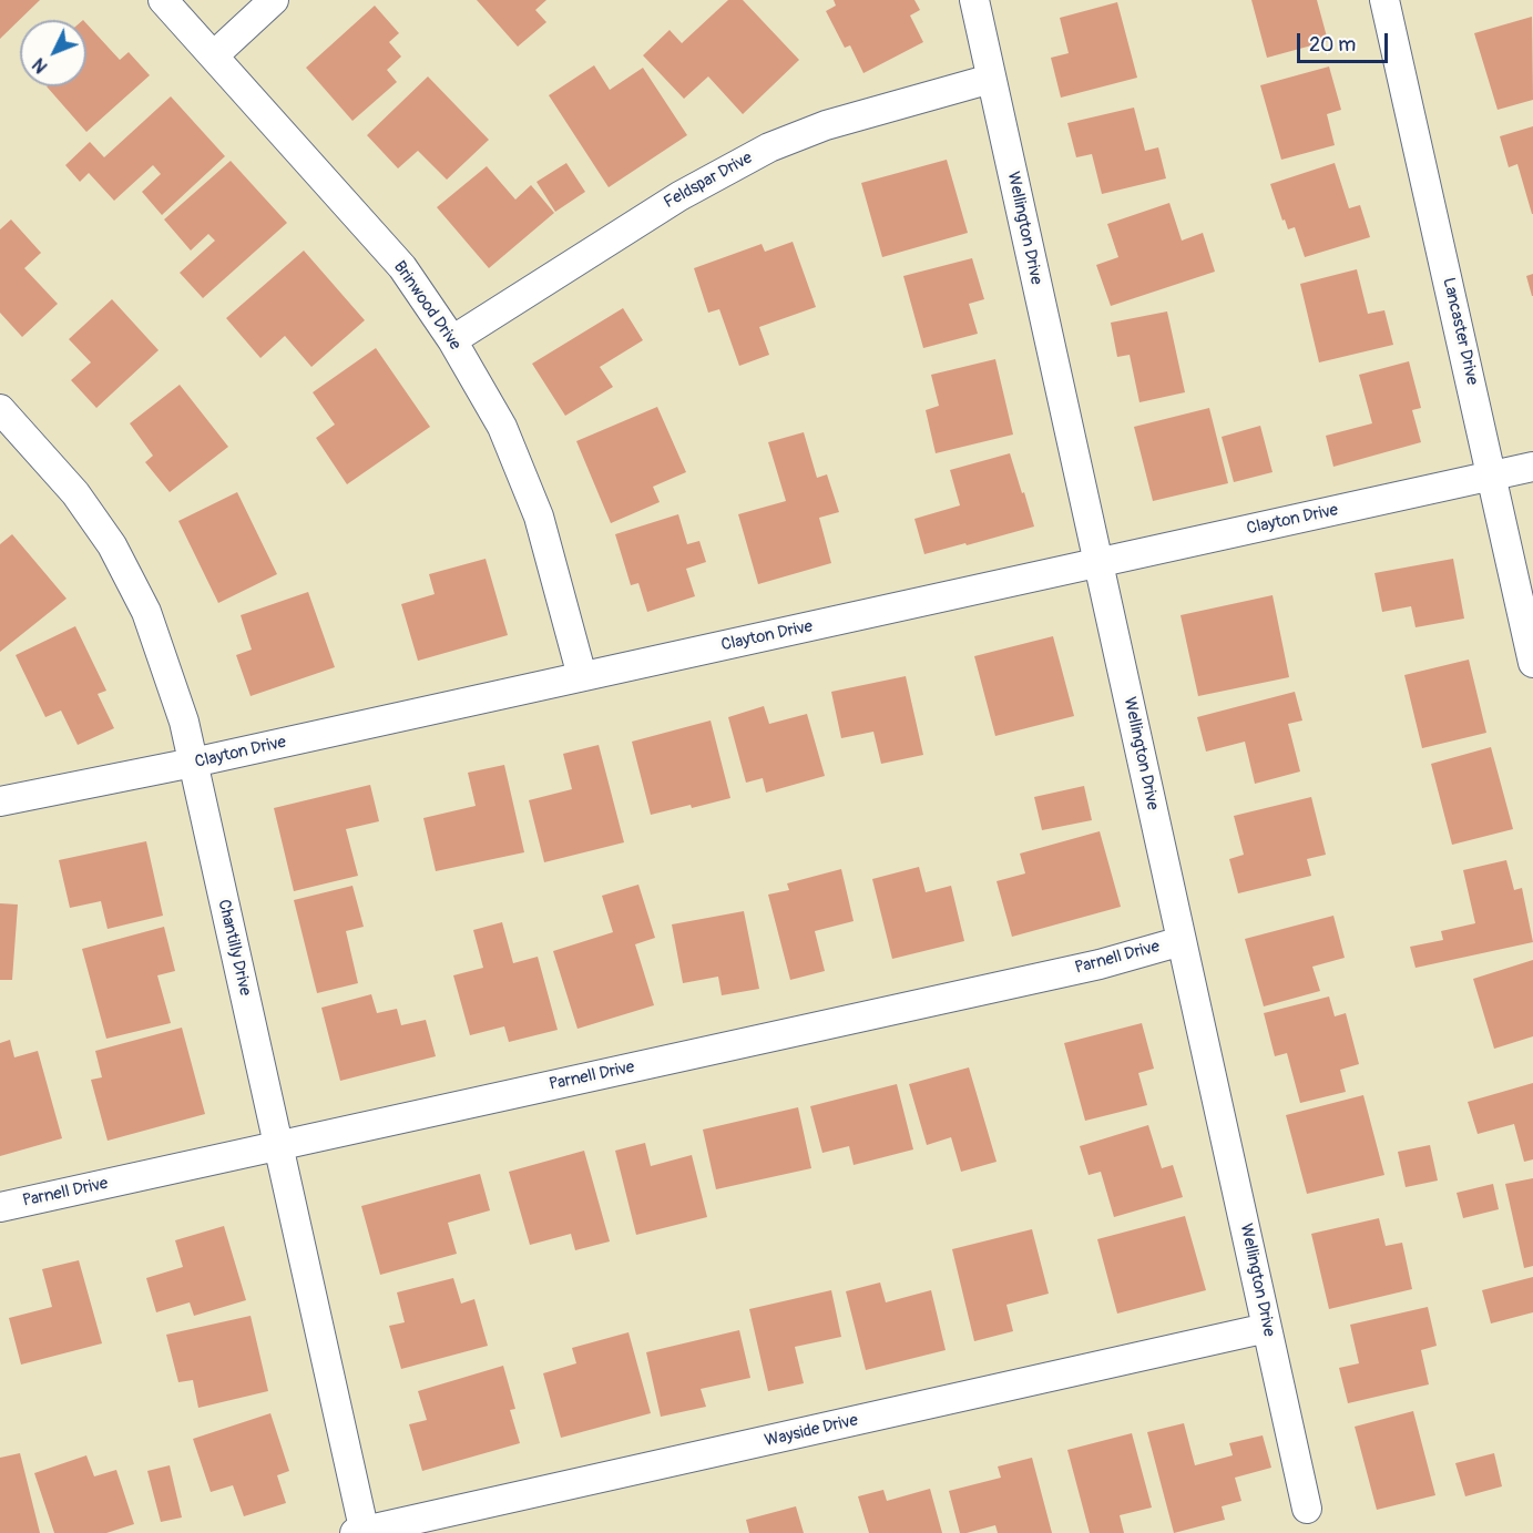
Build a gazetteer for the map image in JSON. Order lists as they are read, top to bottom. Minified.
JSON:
{"streets":{"street":["Feldspar Drive","Wellington Drive","Brinwood Drive","Lancaster Drive","Clayton Drive","Chantilly Drive","Parnell Drive","Wayside Drive"]},"crossings":[["Feldspar Drive","Wellington Drive"],["Feldspar Drive","Brinwood Drive"],["Wellington Drive","Clayton Drive"],["Wellington Drive","Parnell Drive"],["Wellington Drive","Wayside Drive"],["Brinwood Drive","Clayton Drive"],["Lancaster Drive","Clayton Drive"],["Clayton Drive","Chantilly Drive"],["Chantilly Drive","Parnell Drive"],["Chantilly Drive","Wayside Drive"]],"scale_bar":"20 m","north":"bottom left"}
